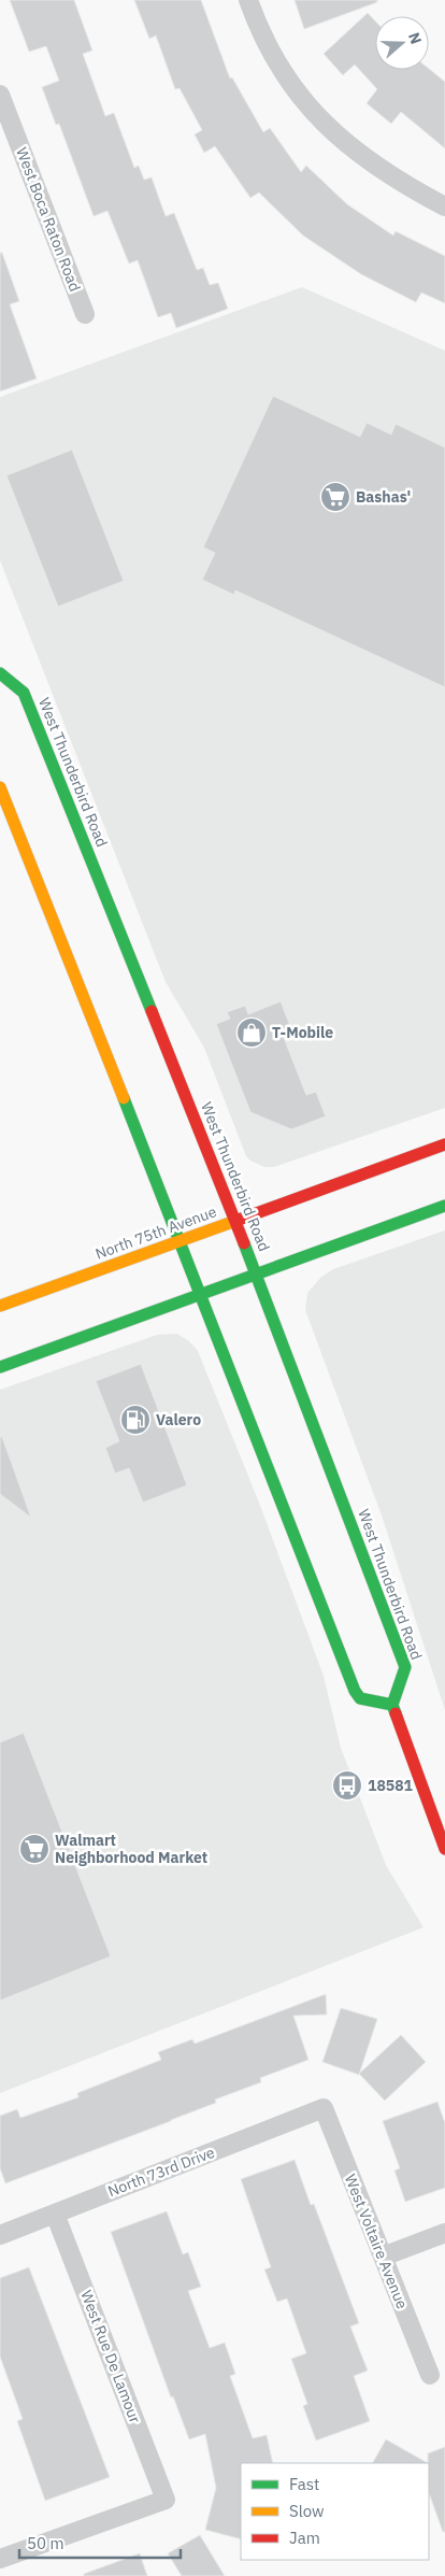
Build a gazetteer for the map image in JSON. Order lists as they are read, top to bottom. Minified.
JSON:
{"streets":{"main road":["West Thunderbird Road","North 75th Avenue"],"street":["West Boca Raton Road","North 73rd Drive","West Voltaire Avenue","West Rue De Lamour"]},"crossings":[["West Thunderbird Road","North 75th Avenue"],["North 73rd Drive","West Voltaire Avenue"],["North 73rd Drive","West Rue De Lamour"]],"places":{"supermarket":["Bashas'","Walmart Neighborhood Market"],"shop":["T-Mobile"],"fuel station":["Valero"],"bus stop":["18581"]},"legend":["Fast","Slow","Jam"],"scale_bar":"50 m","north":"right"}
